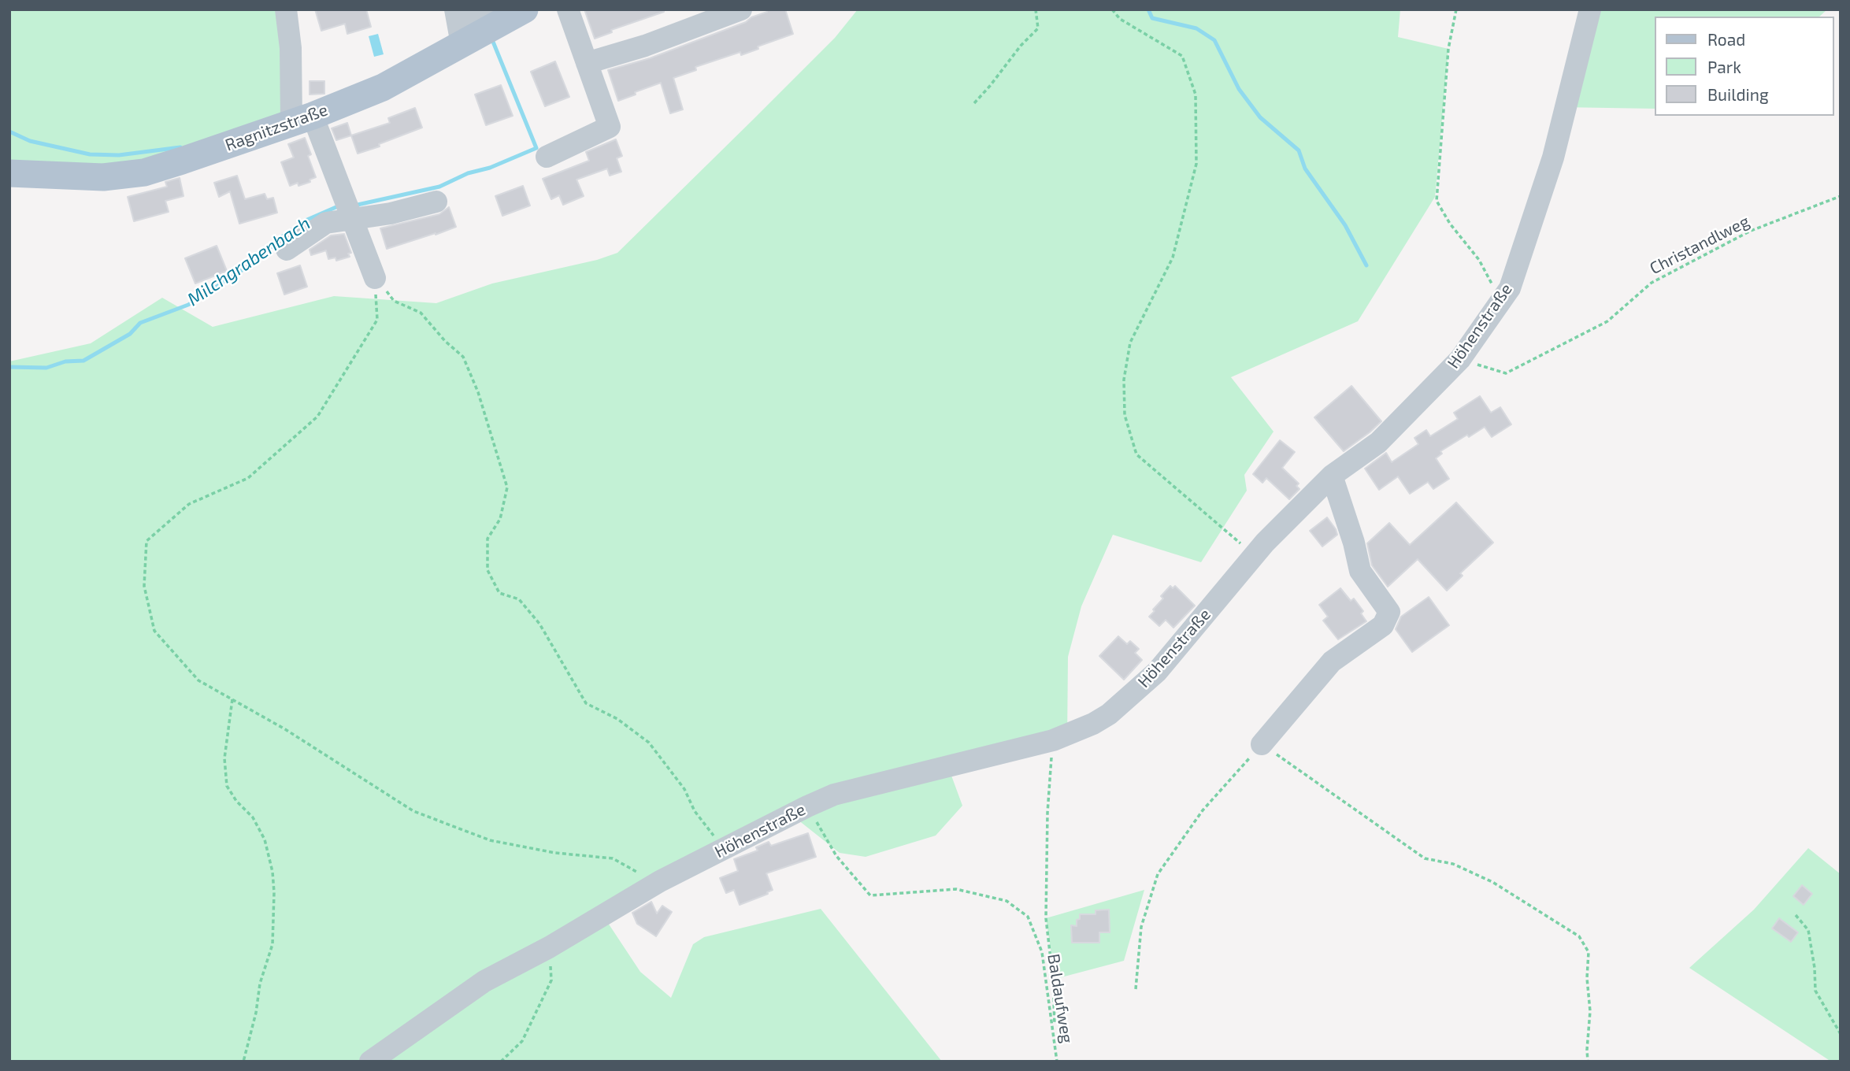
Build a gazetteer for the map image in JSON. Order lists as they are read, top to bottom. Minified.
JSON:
{"streets":{"main road":["Ragnitzstraße"],"street":["Höhenstraße"],"path":["Christandlweg","Baldaufweg"]},"crossings":[["Christandlweg","Höhenstraße"],["Höhenstraße","Baldaufweg"]],"water":["Milchgrabenbach"],"legend":["Road","Park","Building"]}
